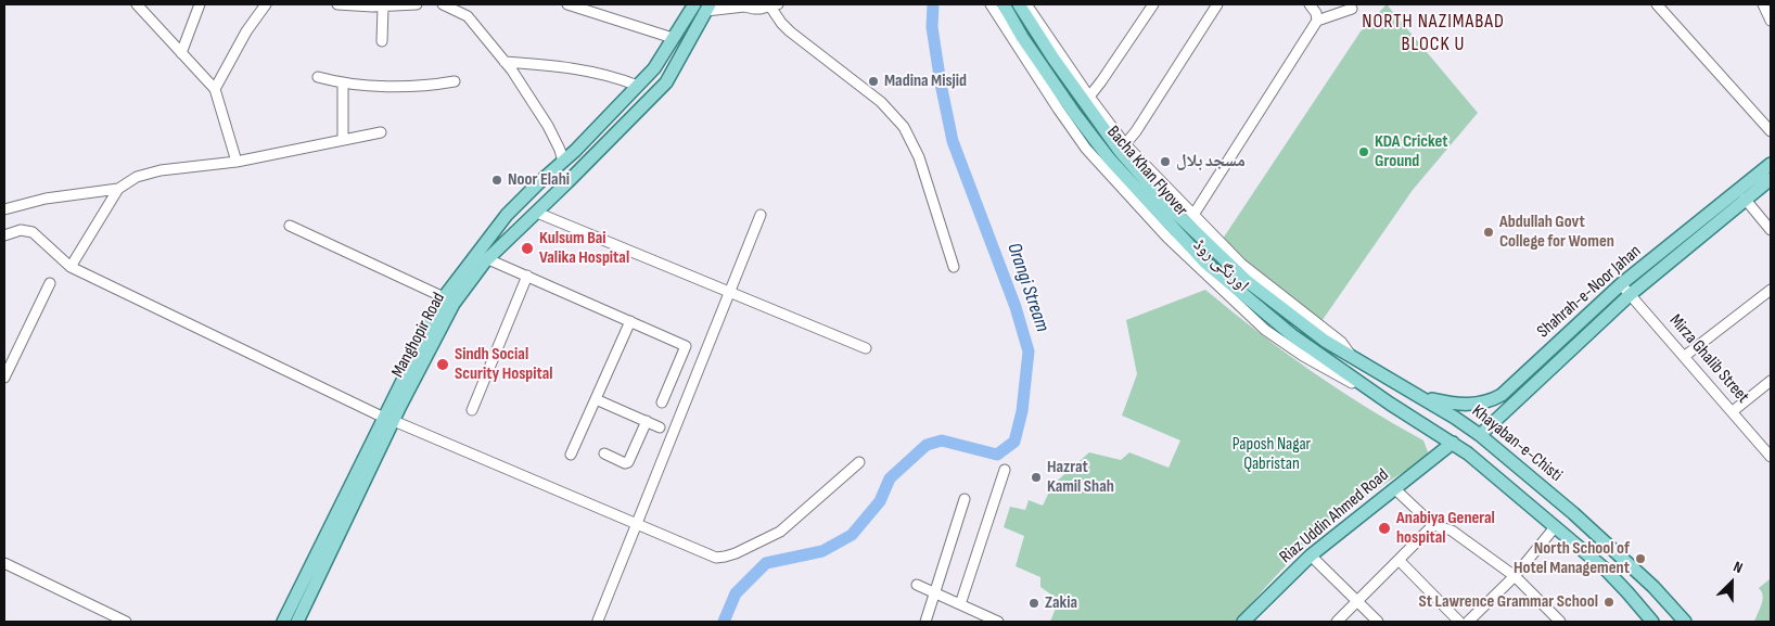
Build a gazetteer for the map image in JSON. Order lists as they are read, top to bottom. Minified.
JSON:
{"streets":{"main road":["Bacha Khan Flyover","Shahrah-e-Noor Jahan","Manghopir Road","Khayaban-e-Chisti","Riaz Uddin Ahmed Road"],"street":["اورنگی روڈ","Mirza Ghalib Street"]},"crossings":[["Bacha Khan Flyover","اورنگی روڈ"],["Bacha Khan Flyover","Khayaban-e-Chisti"],["اورنگی روڈ","Khayaban-e-Chisti"],["Shahrah-e-Noor Jahan","Mirza Ghalib Street"],["Shahrah-e-Noor Jahan","Khayaban-e-Chisti"]],"districts":["NORTH NAZIMABAD BLOCK U"],"water":["Orangi Stream"],"parks":["Paposh Nagar Qabristan"],"places":["Madina Misjid","KDA Cricket Ground","مسجد بلال","Noor Elahi","Abdullah Govt College for Women","Kulsum Bai Valika Hospital","Sindh Social Scurity Hospital","Hazrat Kamil Shah","Anabiya General hospital","North School of Hotel Management","St Lawrence Grammar School","Zakia"],"north":"top right"}
